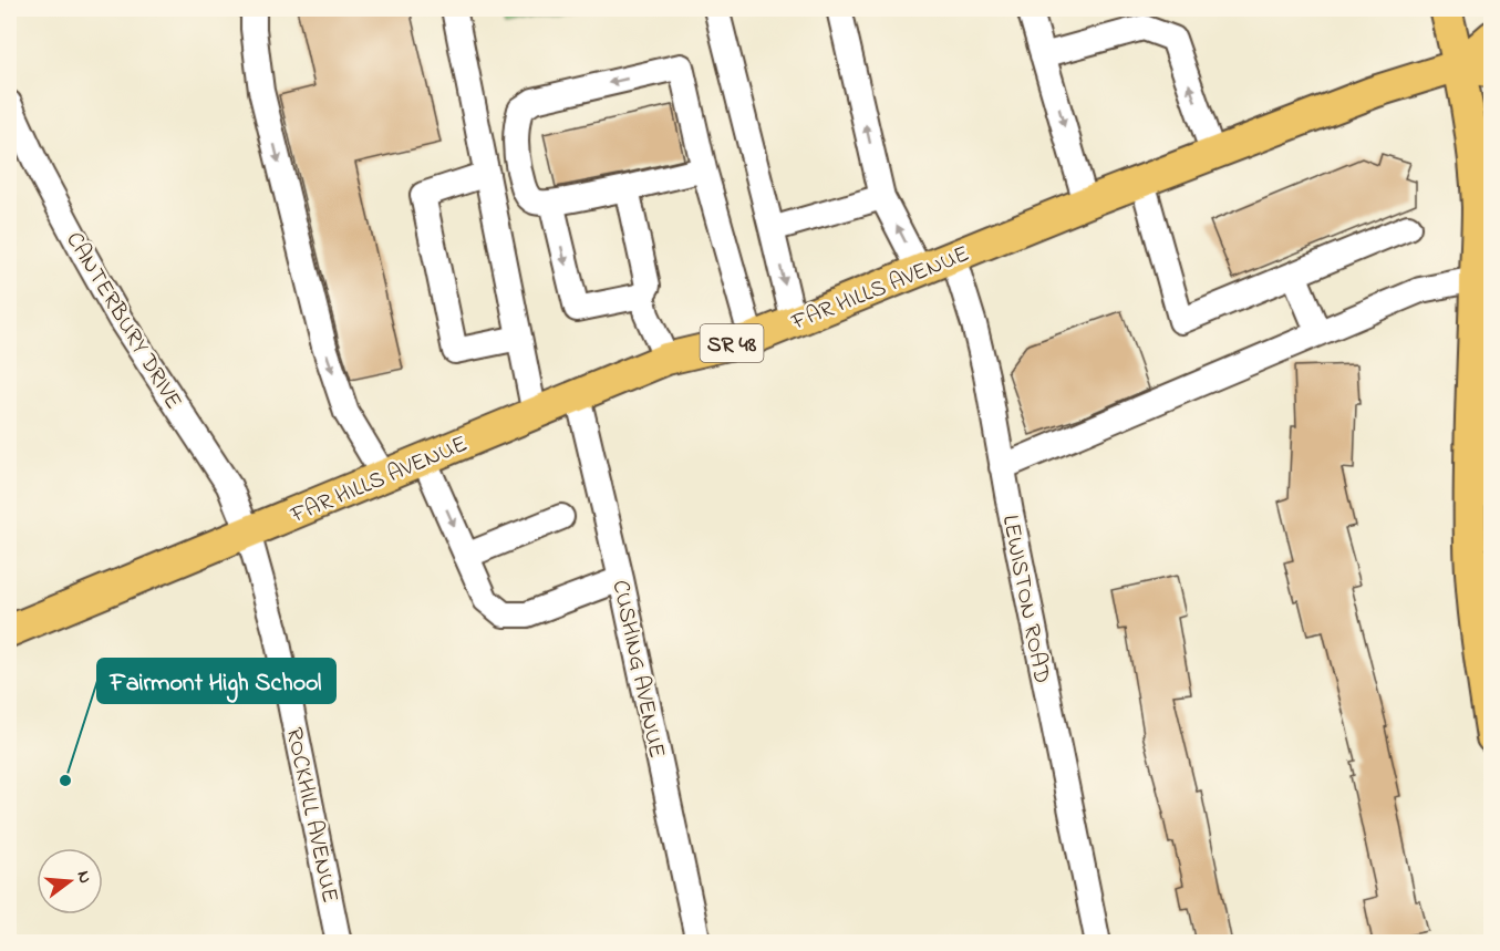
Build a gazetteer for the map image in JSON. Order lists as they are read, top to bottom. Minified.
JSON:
{"streets":{"main road":["FAR HILLS AVENUE","SR 48"],"street":["CANTERBURY DRIVE","LEWISTON ROAD","CUSHING AVENUE","ROCKHILL AVENUE"]},"crossings":[["FAR HILLS AVENUE","CANTERBURY DRIVE"],["FAR HILLS AVENUE","LEWISTON ROAD"],["FAR HILLS AVENUE","CUSHING AVENUE"],["FAR HILLS AVENUE","ROCKHILL AVENUE"],["CANTERBURY DRIVE","ROCKHILL AVENUE"]],"places":["Fairmont High School"],"north":"right"}
